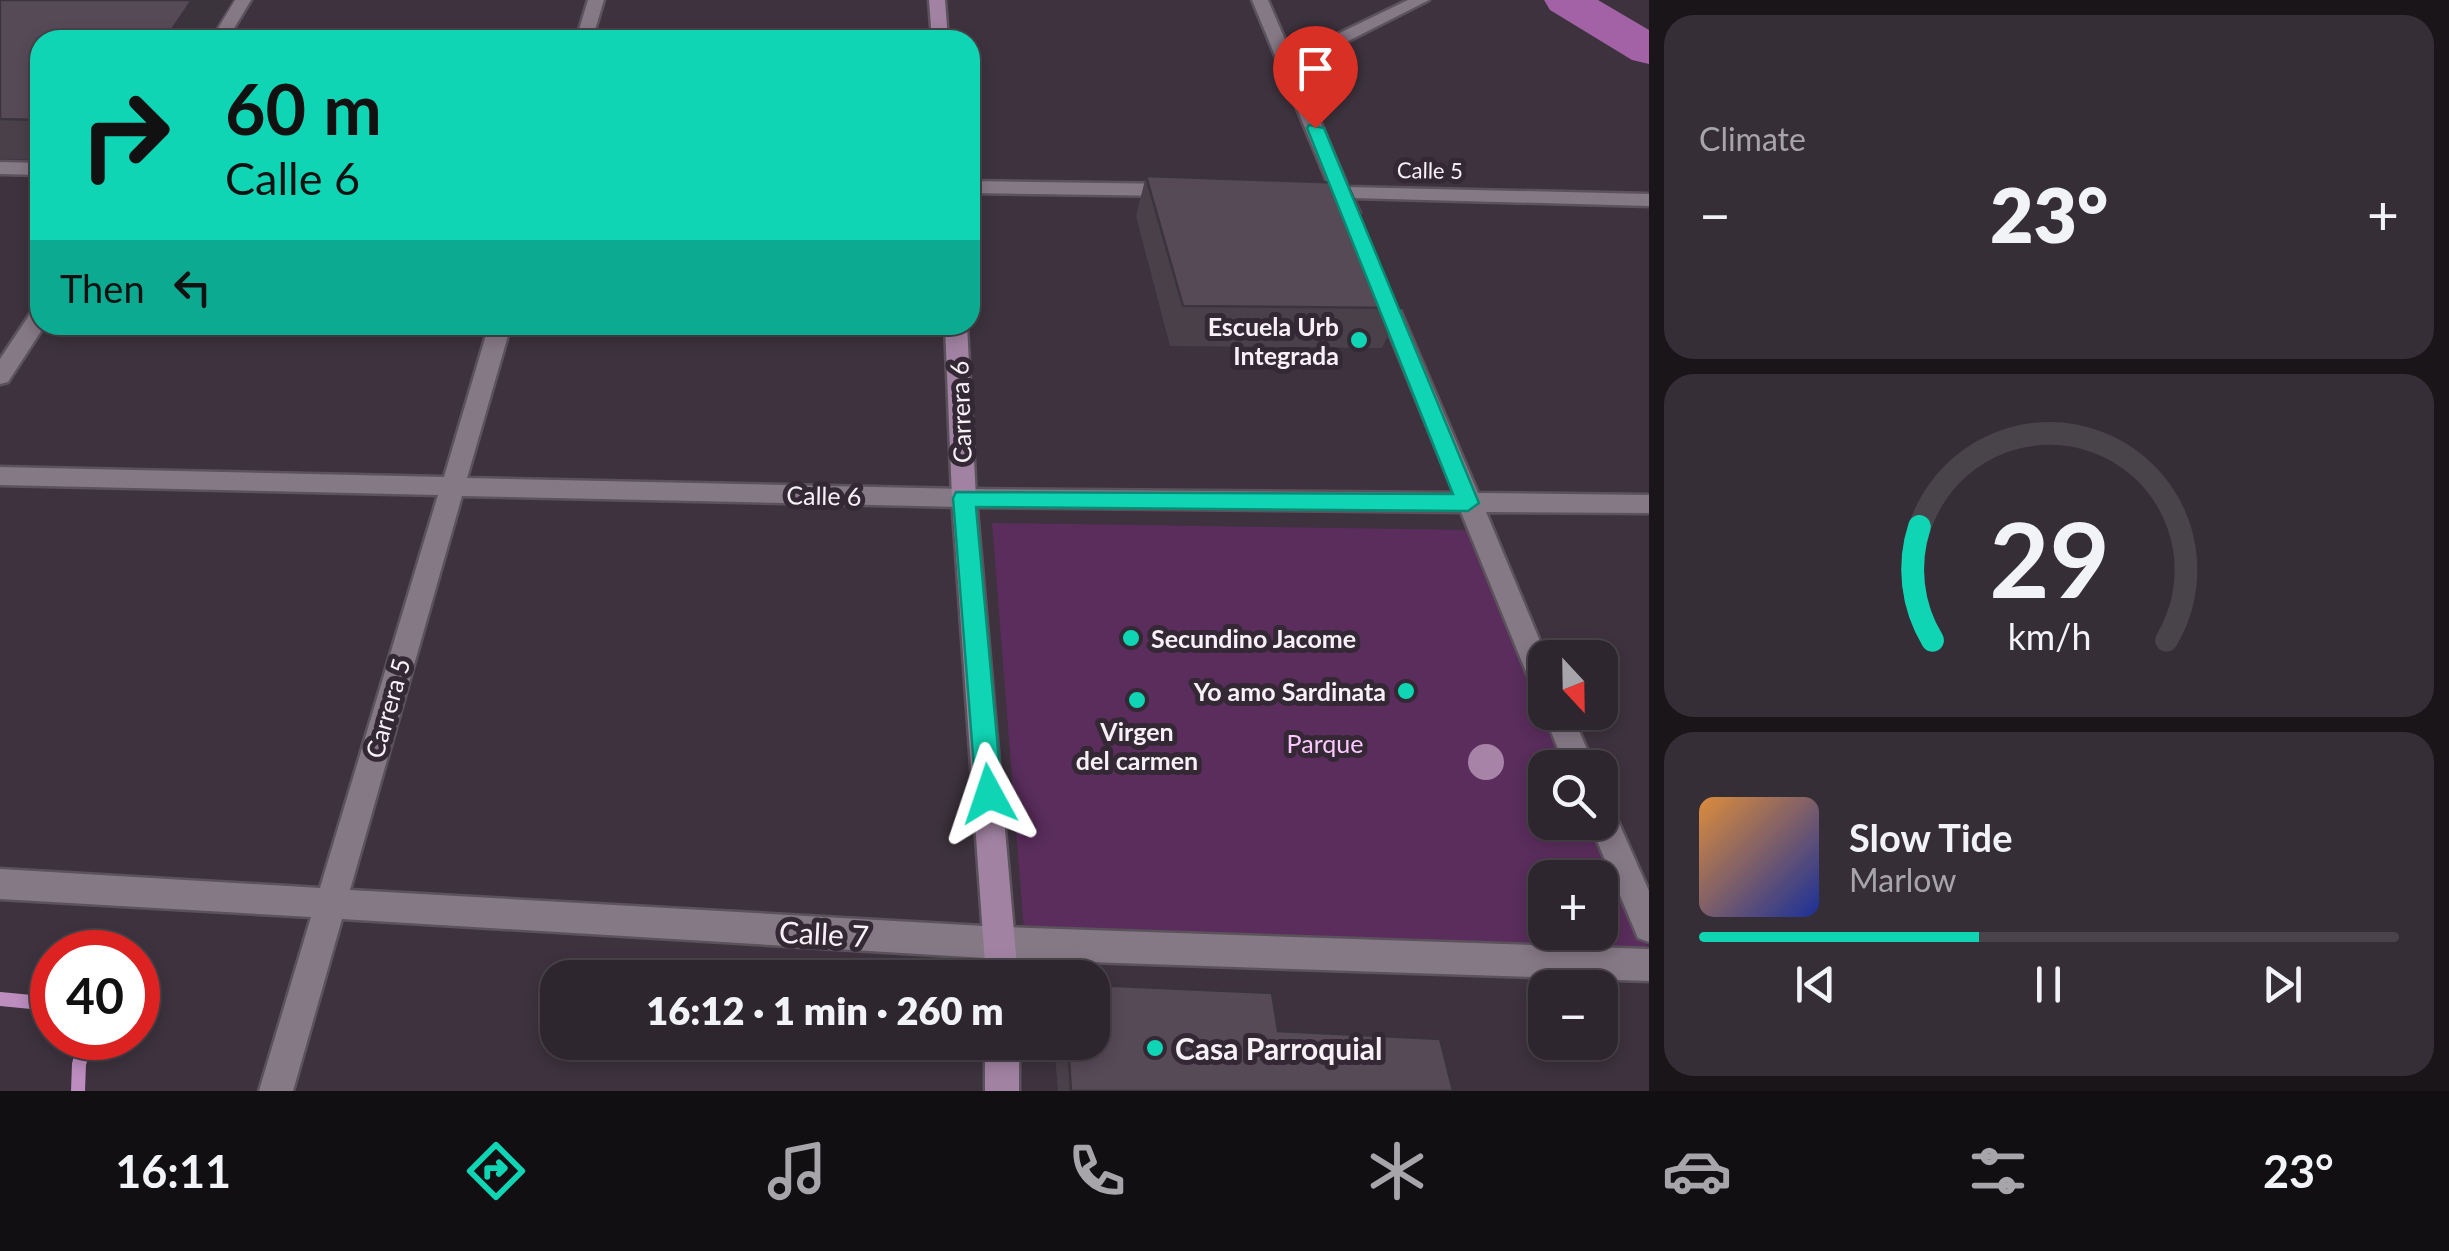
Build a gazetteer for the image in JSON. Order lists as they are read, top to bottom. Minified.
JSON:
{"streets":{"street":["Calle 5","Carrera 6","Calle 6","Carrera 5","Calle 7"]},"crossings":[["Carrera 6","Calle 6"],["Carrera 6","Calle 7"],["Calle 6","Carrera 5"],["Carrera 5","Calle 7"]],"parks":["Parque"],"places":["Escuela Urb Integrada","Secundino Jacome","Yo amo Sardinata","Virgen del carmen","Casa Parroquial"],"north":"bottom","page":{"tile":"Climate","turn":["60 m","Calle 6"],"heat":["−","23°","+"],"then":"Then","map_buttons":["+","−"],"song":["Slow Tide","Marlow"],"limit":"40","trip":"16:12 · 1 min · 260 m","tabs":["16:11","23°"],"gauge":["29","km/h"]}}
